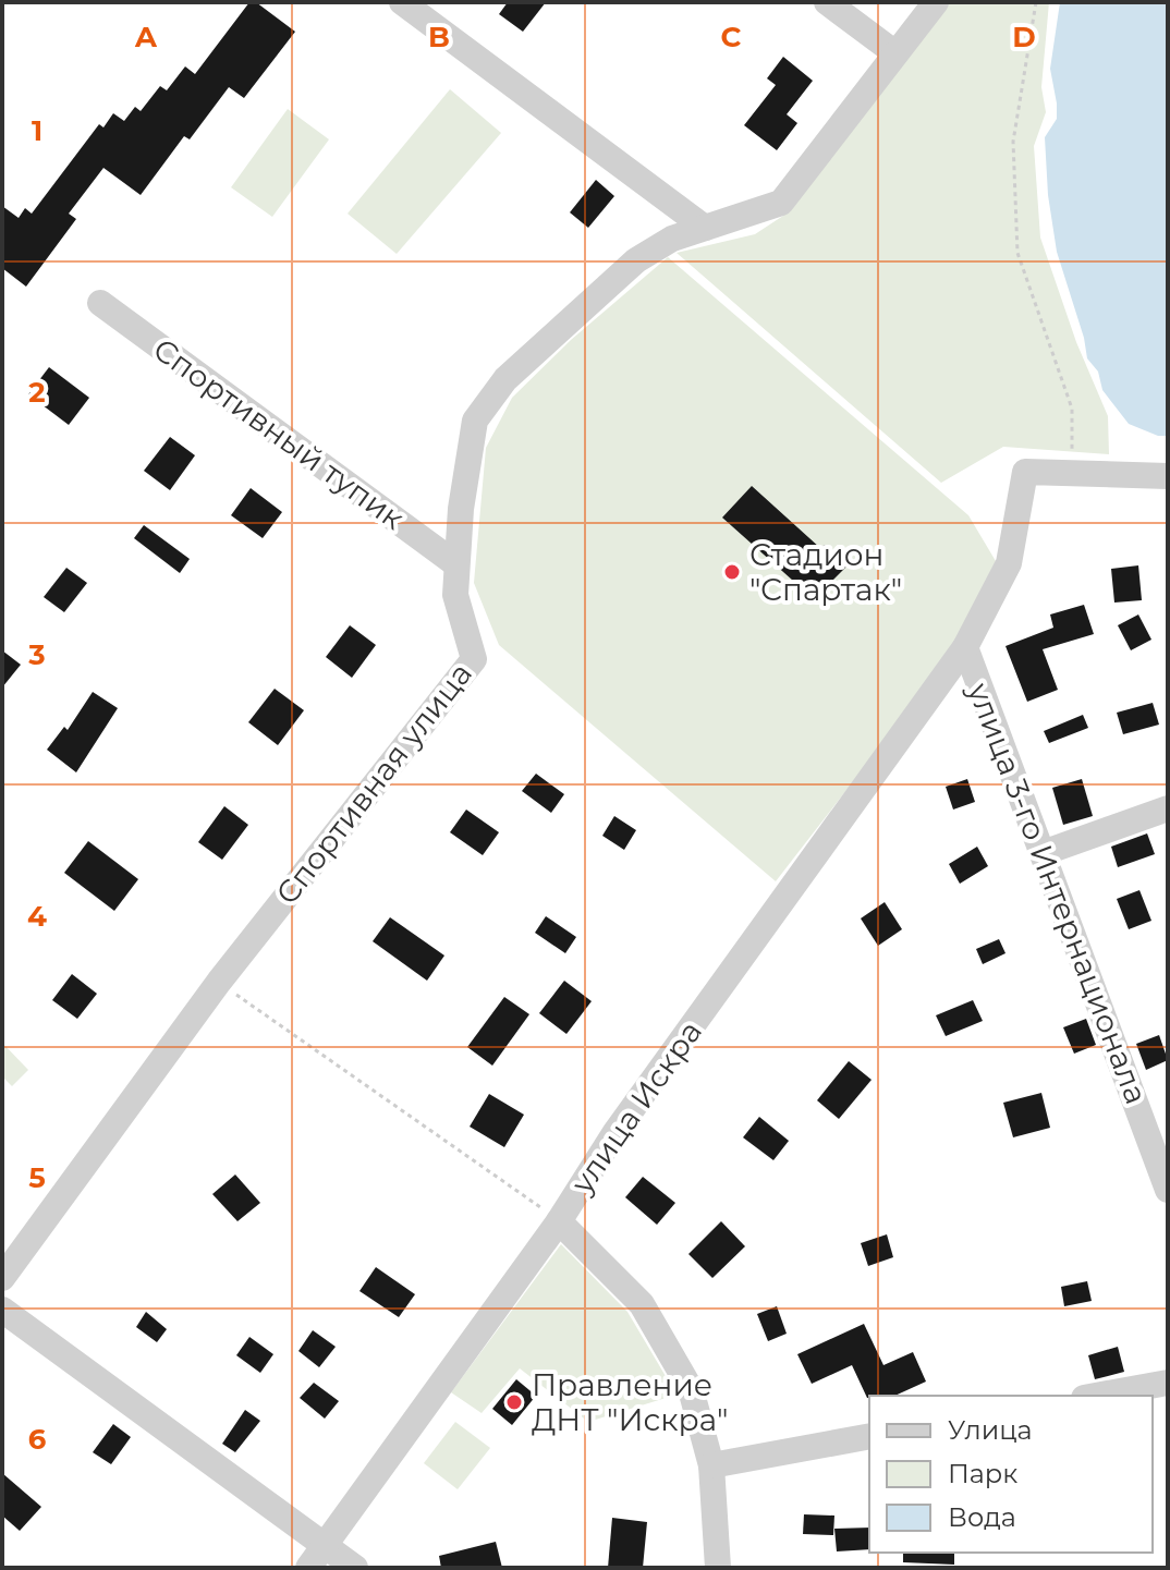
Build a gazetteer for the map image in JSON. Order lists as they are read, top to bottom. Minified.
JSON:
{"streets":{"street":["Спортивный тупик","Спортивная улица","улица 3-го Интернационала","улица Искра"]},"crossings":[["Спортивный тупик","Спортивная улица"],["улица 3-го Интернационала","улица Искра"]],"places":["Стадион \"Спартак\"","Правление ДНТ \"Искра\""],"legend":["Улица","Парк","Вода"],"grid":{"columns":["A","B","C","D"],"rows":["1","2","3","4","5","6"]}}
